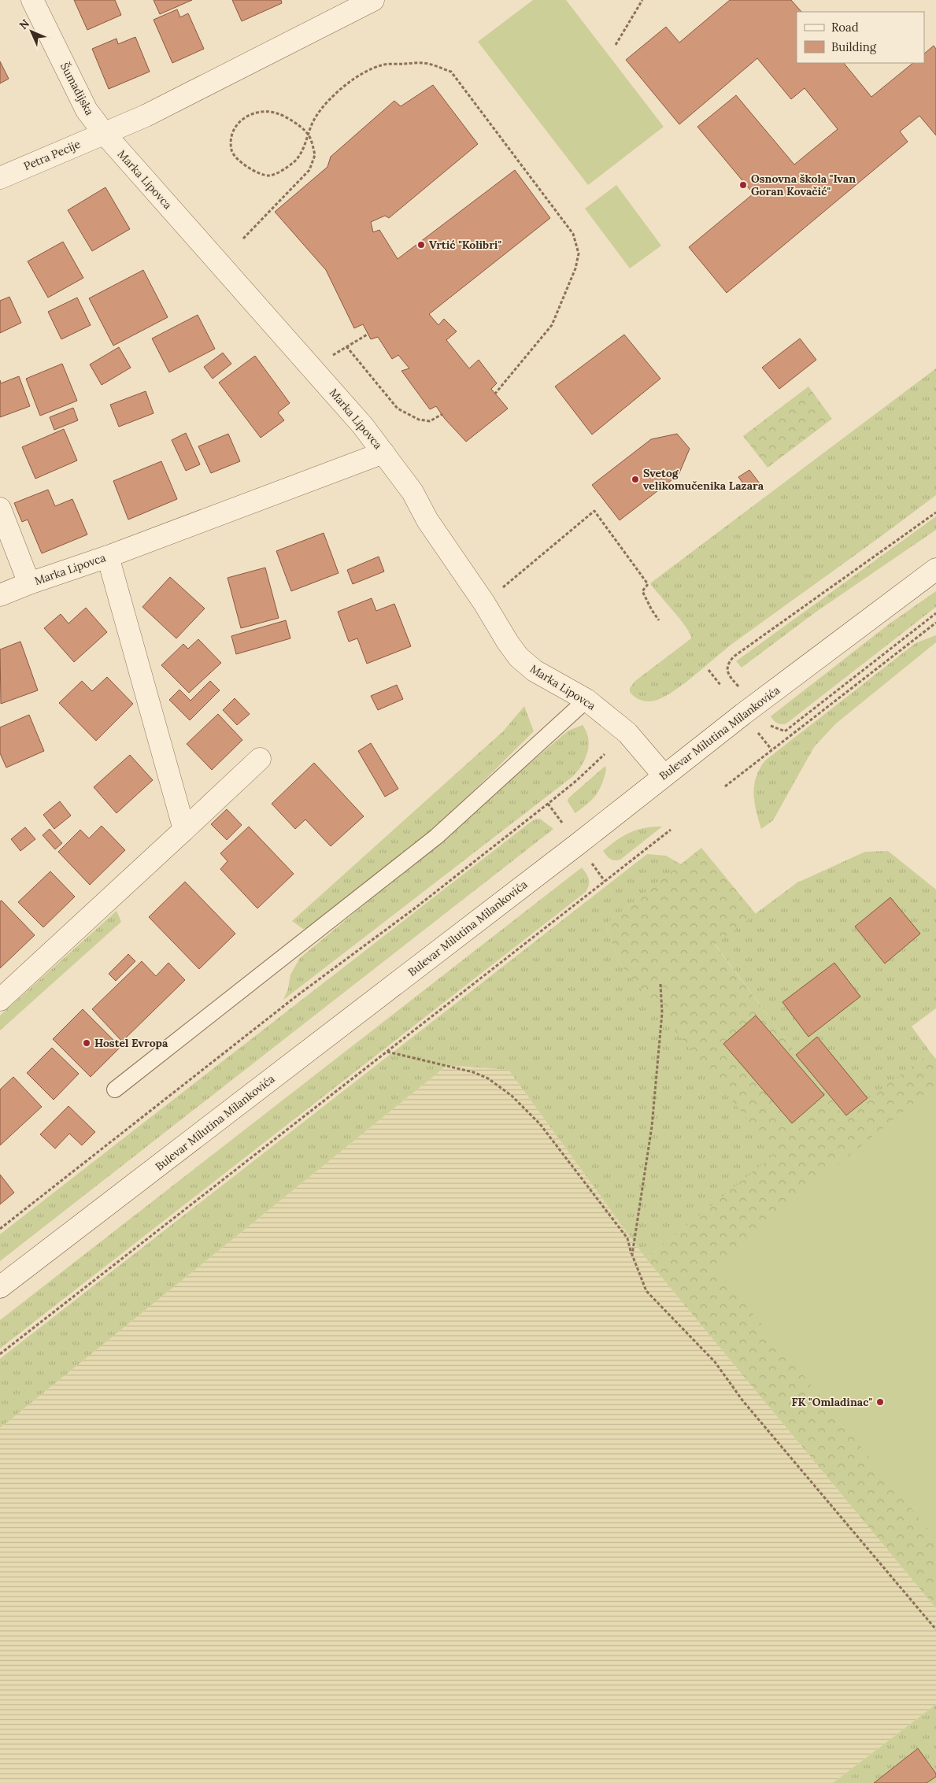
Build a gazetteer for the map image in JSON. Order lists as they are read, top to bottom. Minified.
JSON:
{"streets":{"street":["Šumadijska","Petra Pecije","Marka Lipovca","Bulevar Milutina Milankovića"]},"crossings":[["Šumadijska","Petra Pecije"],["Šumadijska","Marka Lipovca"],["Petra Pecije","Marka Lipovca"],["Marka Lipovca","Bulevar Milutina Milankovića"]],"places":["Osnovna škola \"Ivan Goran Kovačić\"","Vrtić \"Kolibri\"","Svetog velikomučenika Lazara","Hostel Evropa","FK \"Omladinac\""],"legend":["Road","Building"],"north":"top left"}
